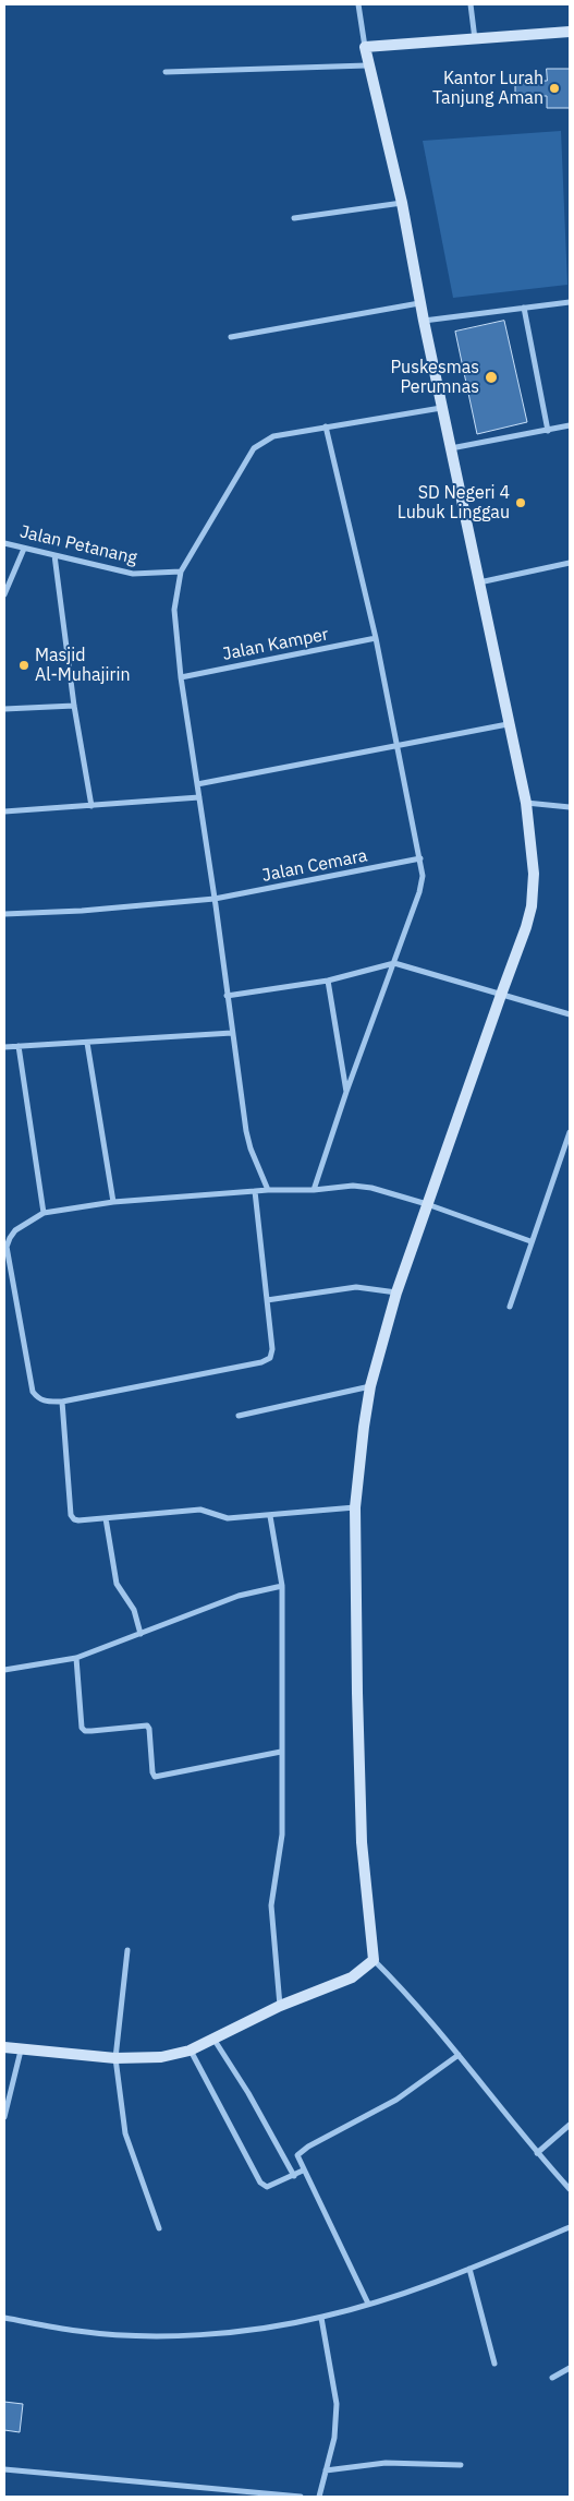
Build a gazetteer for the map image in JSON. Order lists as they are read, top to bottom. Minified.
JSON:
{"streets":{"street":["Jalan Petanang","Jalan Kamper","Jalan Cemara"]},"places":["Kantor Lurah Tanjung Aman","Puskesmas Perumnas","SD Negeri 4 Lubuk Linggau","Masjid Al-Muhajirin"]}
